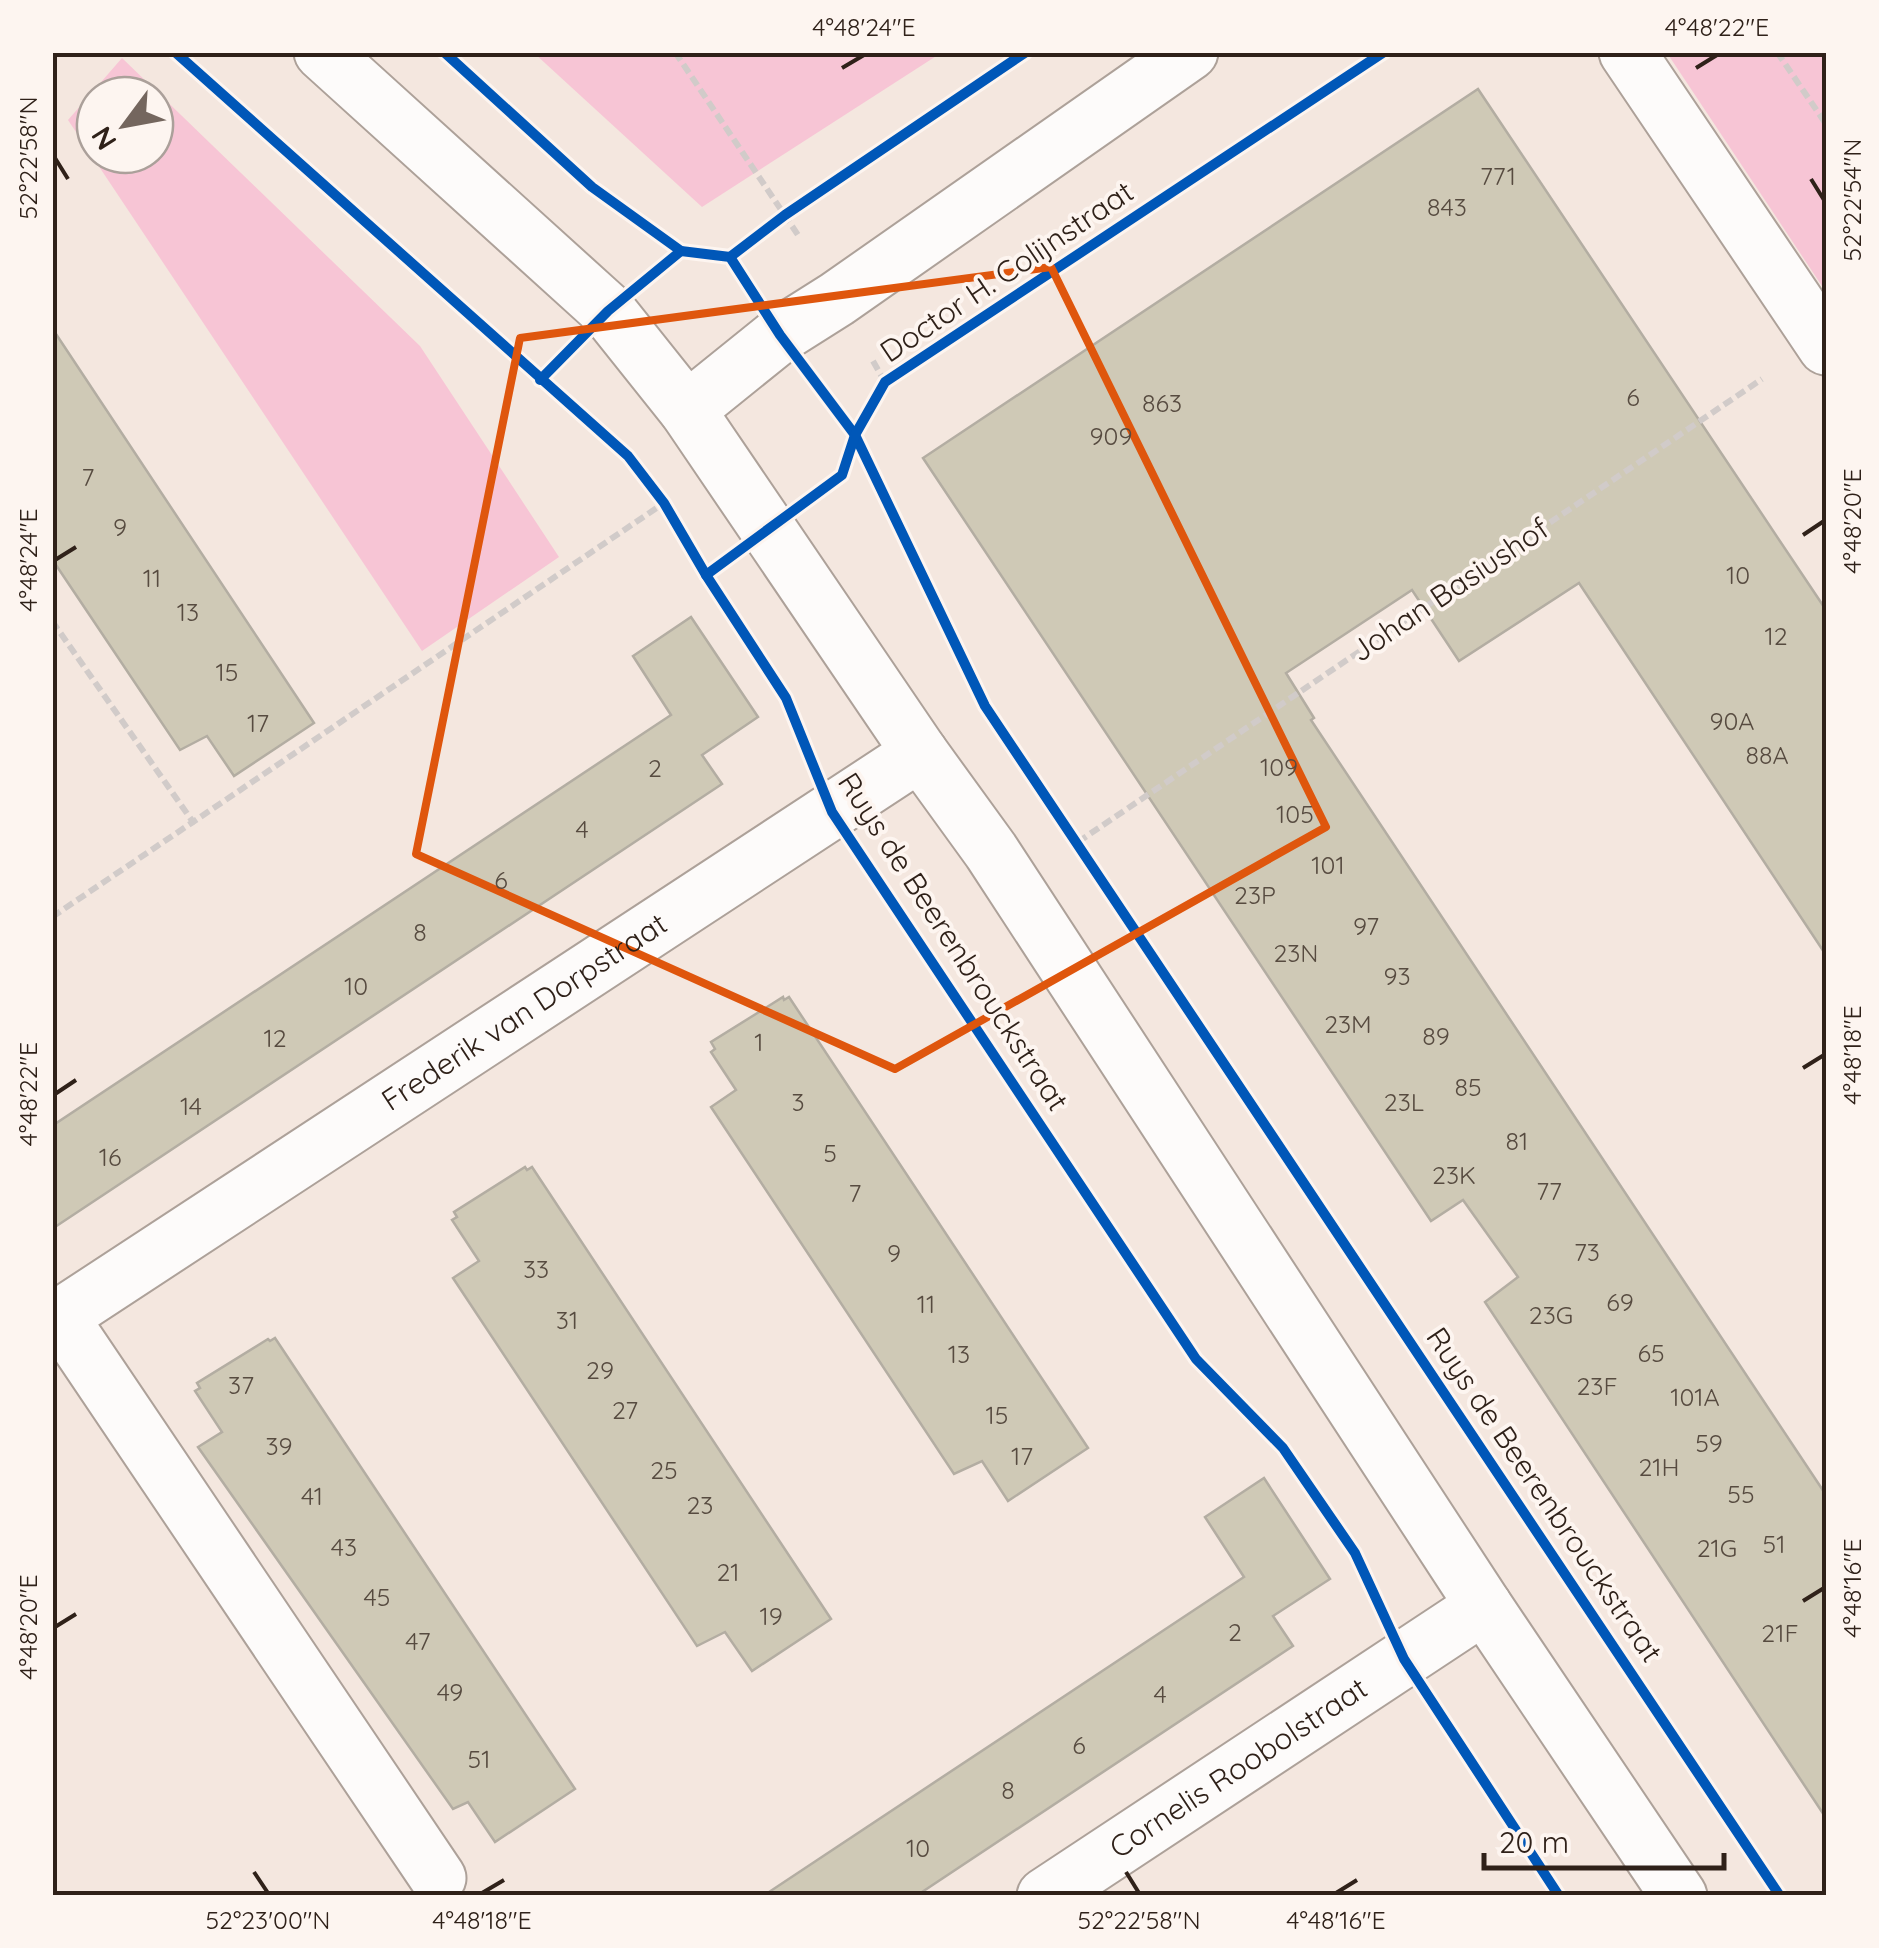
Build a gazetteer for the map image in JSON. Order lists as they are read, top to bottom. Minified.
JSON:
{"streets":{"street":["Frederik van Dorpstraat","Cornelis Roobolstraat"],"path":["Johan Basiushof"],"cycle path":["Doctor H. Colijnstraat","Ruys de Beerenbrouckstraat"]},"house_numbers":["771","843","6","863","909","7","9","10","11","13","12","15","90A","17","88A","109","2","105","4","101","6","23P","97","8","23N","93","10","23M","89","12","1","85","3","23L","14","81","5","16","23K","77","7","73","9","33","69","11","23G","31","65","13","29","37","23F","101A","27","15","59","39","17","21H","25","55","41","23","51","43","21G","21","45","19","2","21F","47","49","4","6","51","8","10"],"scale_bar":"20 m","north":"bottom left","coordinates":["4°48'24\"E","4°48'22\"E","52°22'58\"N","52°22'54\"N","4°48'20\"E","4°48'18\"E","4°48'16\"E","52°23'00\"N"]}
